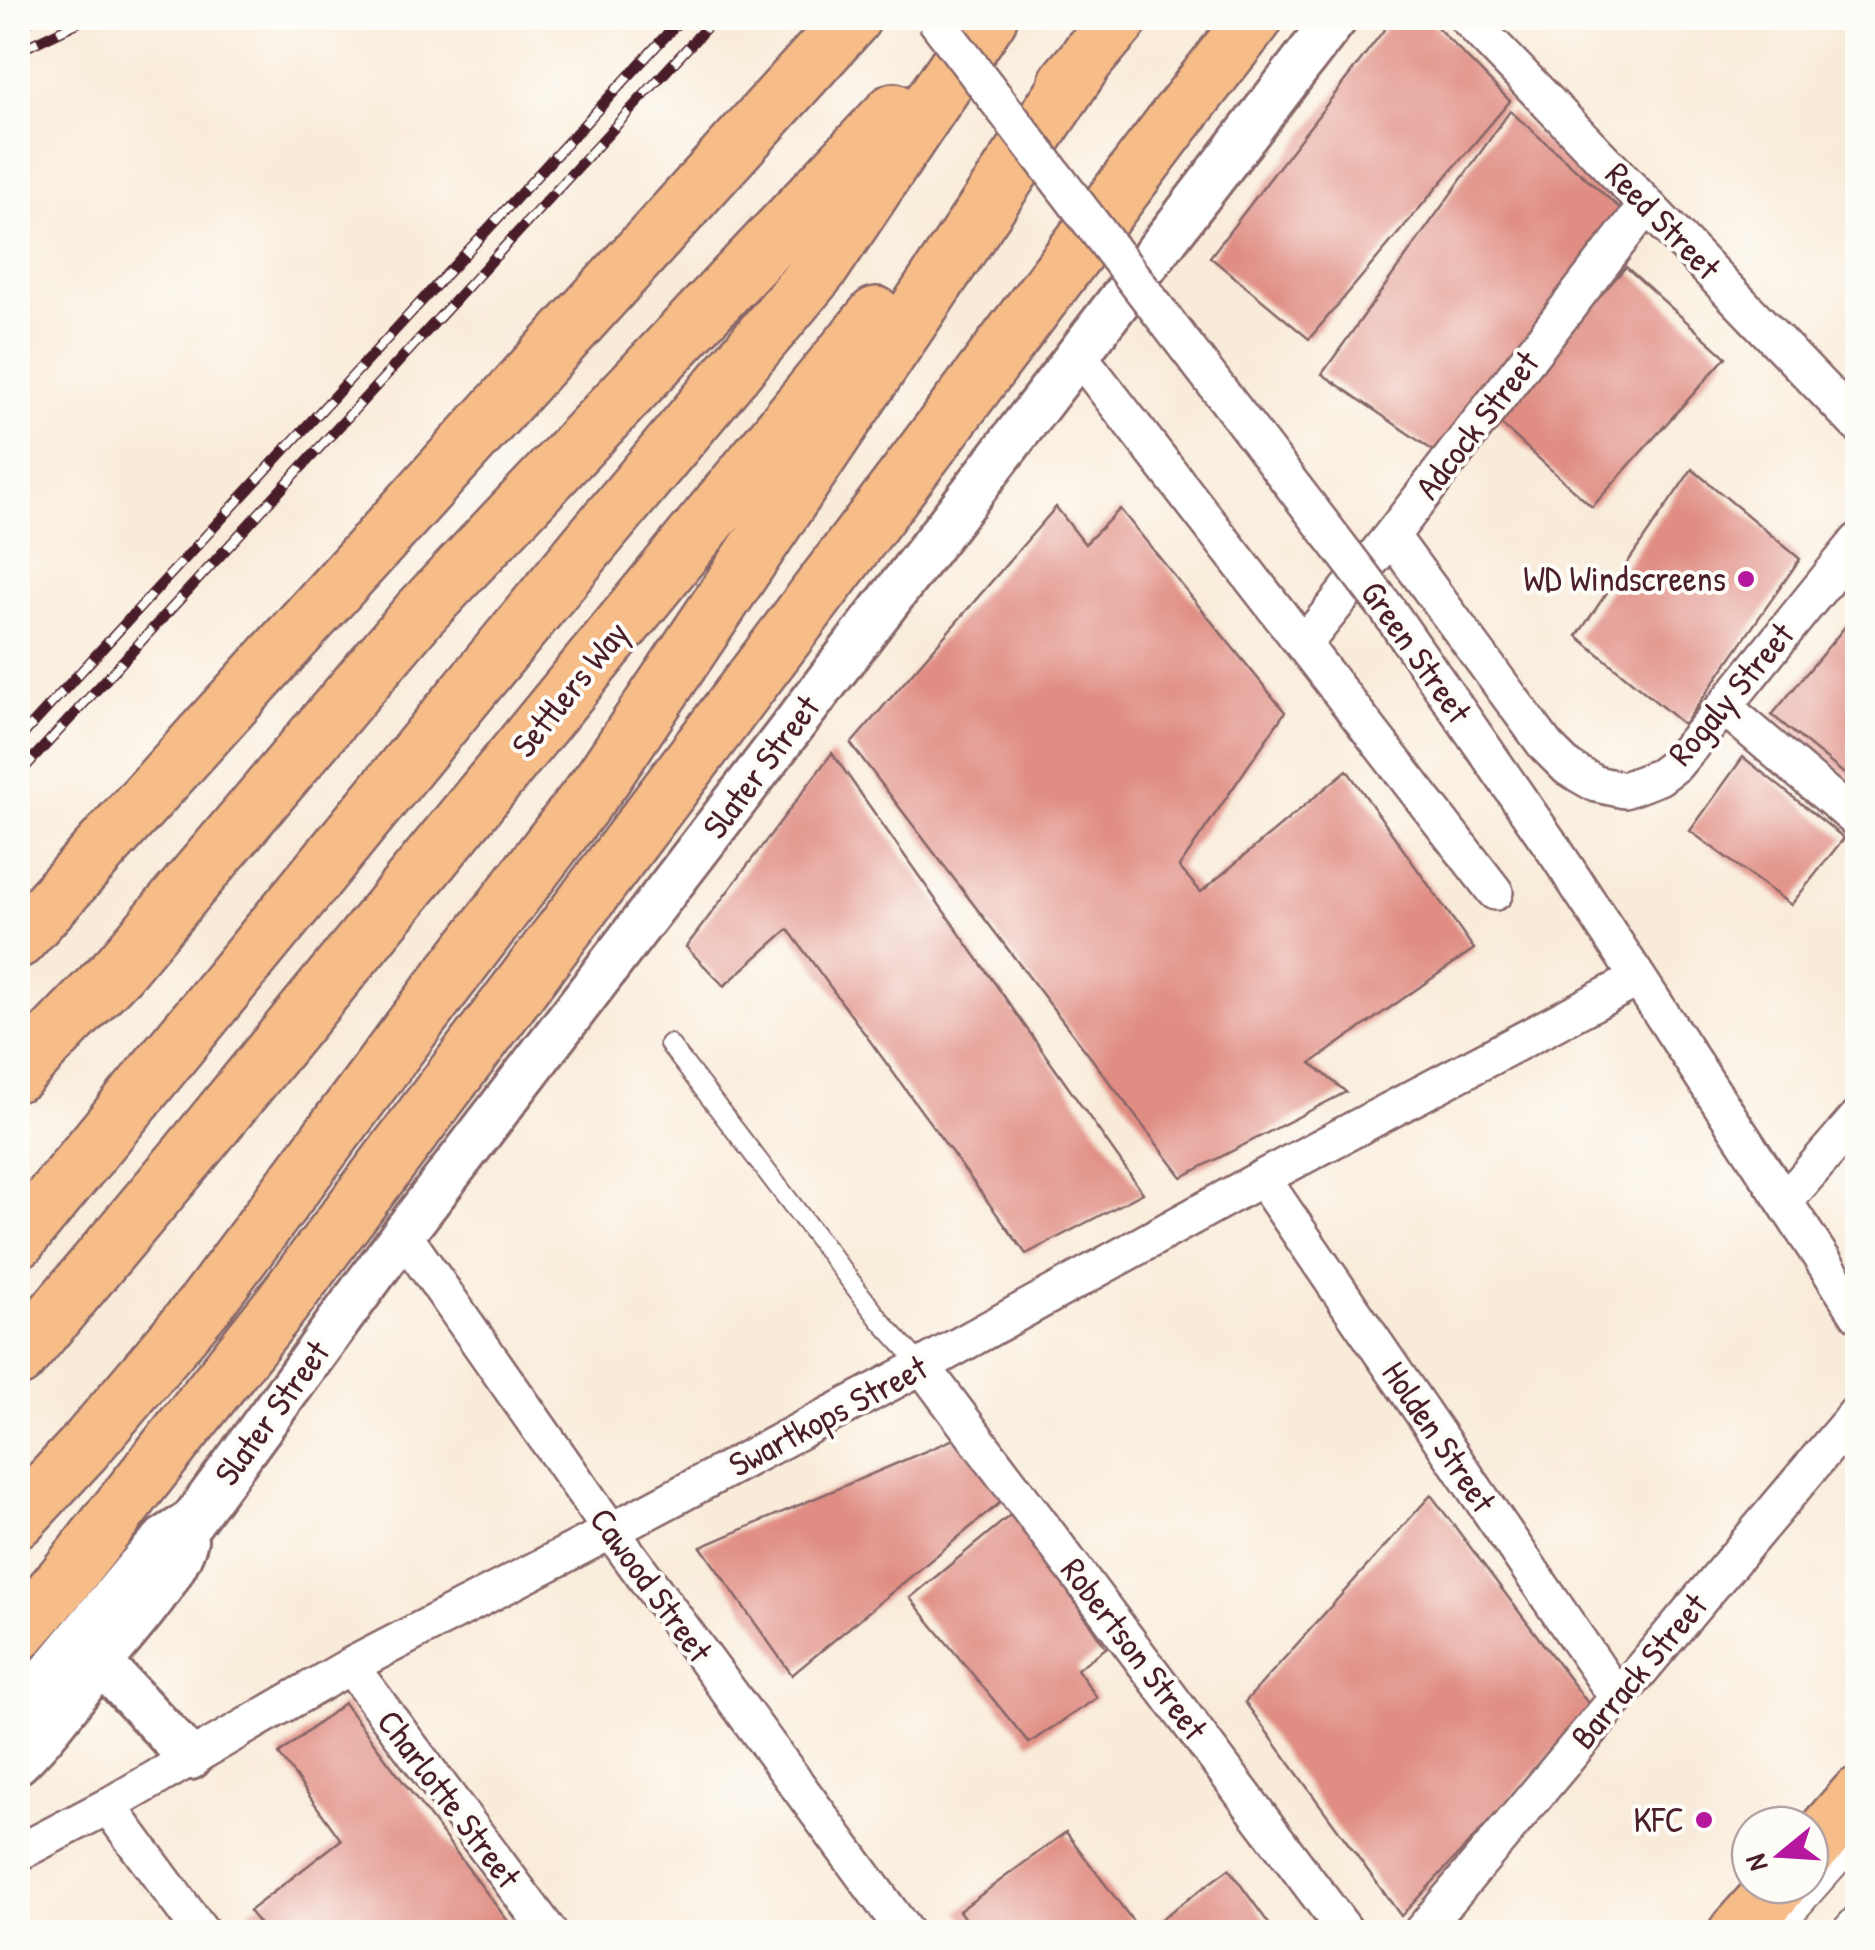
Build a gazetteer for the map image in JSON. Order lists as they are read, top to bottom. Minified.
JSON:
{"streets":{"main road":["Settlers Way"],"street":["Reed Street","Adcock Street","Green Street","Rogaly Street","Slater Street","Swartkops Street","Holden Street","Cawood Street","Robertson Street","Barrack Street","Charlotte Street"]},"crossings":[["Reed Street","Adcock Street"],["Adcock Street","Rogaly Street"],["Green Street","Swartkops Street"],["Slater Street","Cawood Street"],["Swartkops Street","Holden Street"],["Swartkops Street","Cawood Street"],["Swartkops Street","Robertson Street"],["Swartkops Street","Charlotte Street"],["Holden Street","Barrack Street"]],"places":["WD Windscreens","KFC"],"north":"left"}
